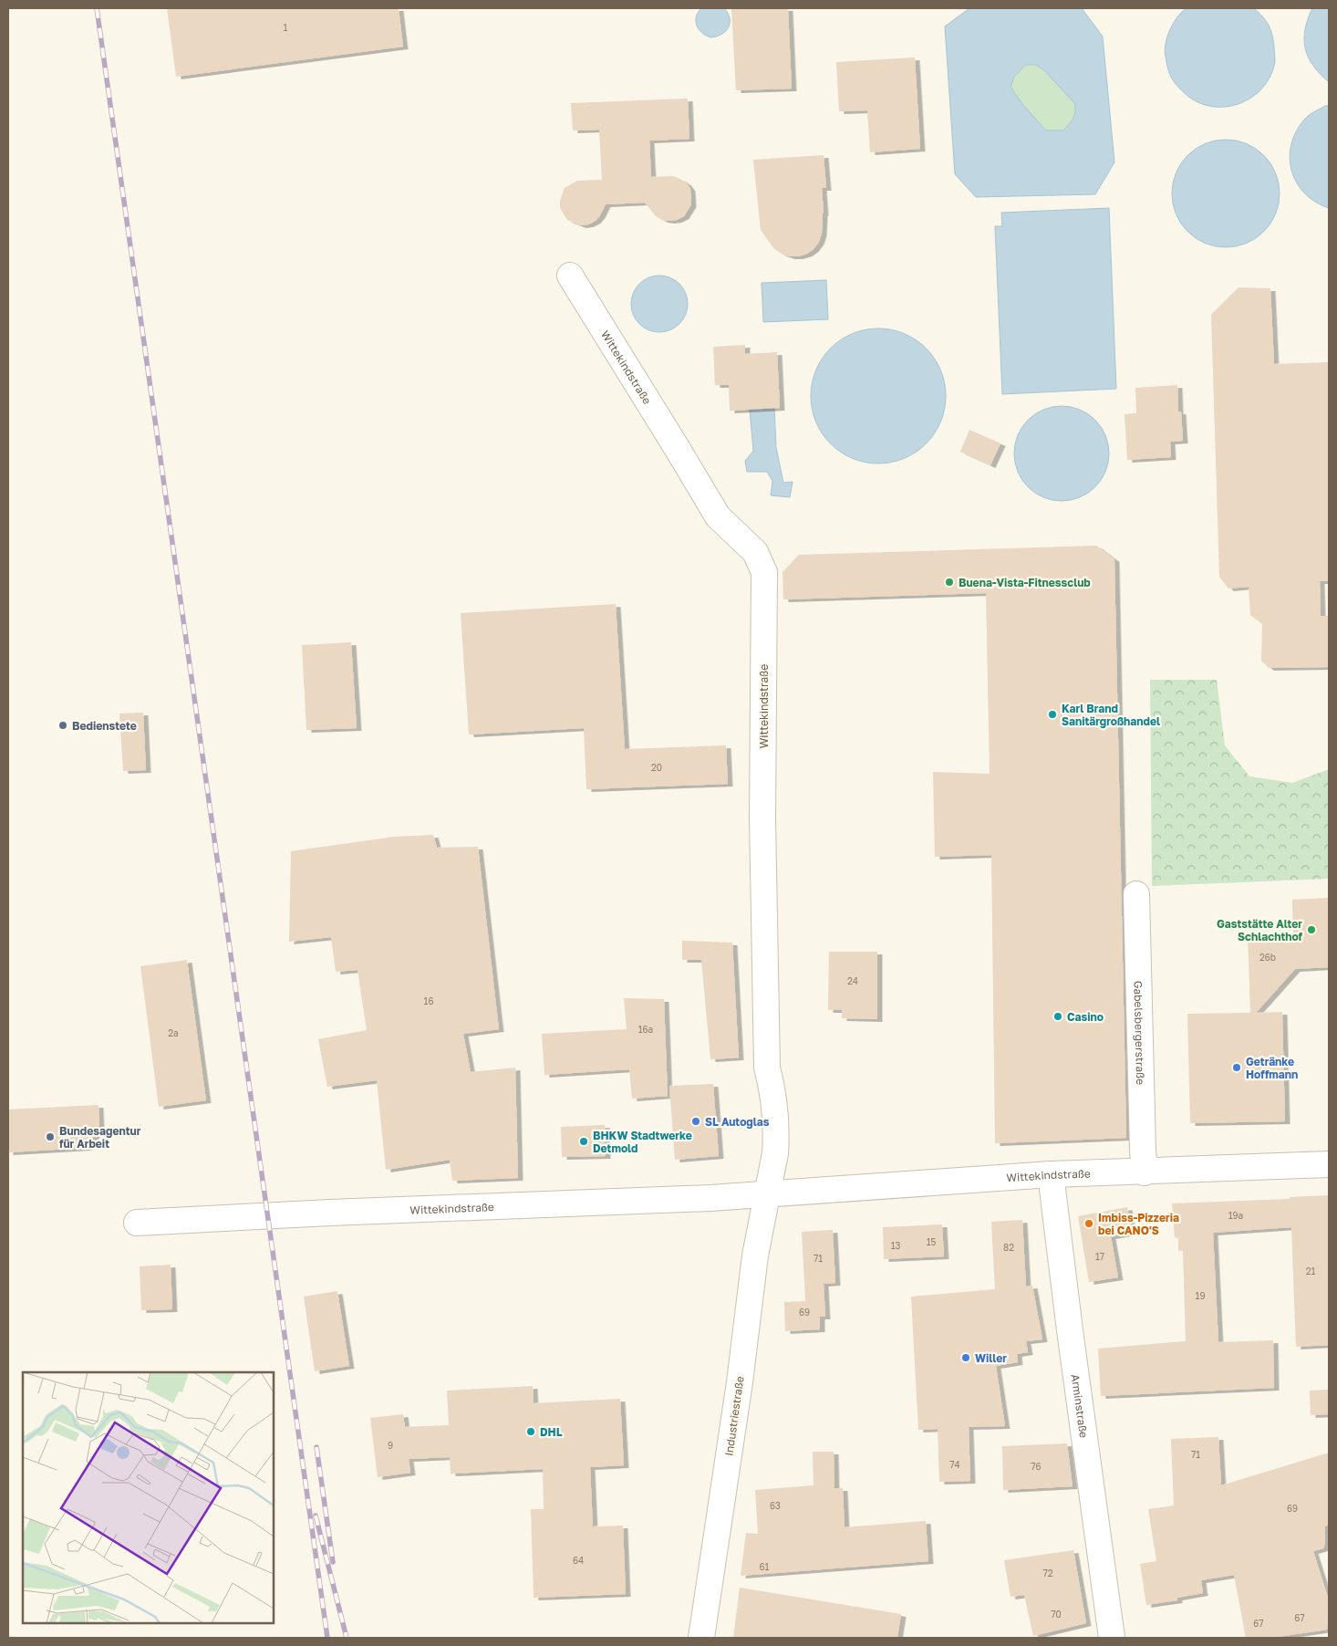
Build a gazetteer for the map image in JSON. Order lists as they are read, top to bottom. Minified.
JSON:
{"streets":{"street":["Wittekindstraße","Gabelsbergerstraße","Arminstraße","Industriestraße"]},"crossings":[["Wittekindstraße","Gabelsbergerstraße"],["Wittekindstraße","Arminstraße"],["Wittekindstraße","Industriestraße"]],"places":["Buena-Vista-Fitnessclub","Karl Brand Sanitärgroßhandel","Bedienstete","Gaststätte Alter Schlachthof","Casino","Getränke Hoffmann","SL Autoglas","Bundesagentur für Arbeit","BHKW Stadtwerke Detmold","Imbiss-Pizzeria bei CANO'S","Willer","DHL"],"house_numbers":["1","20","26b","24","16","16a","2a","19a","15","13","82","17","71","21","19","69","9","71","74","76","63","69","64","61","72","70","67","67"]}
